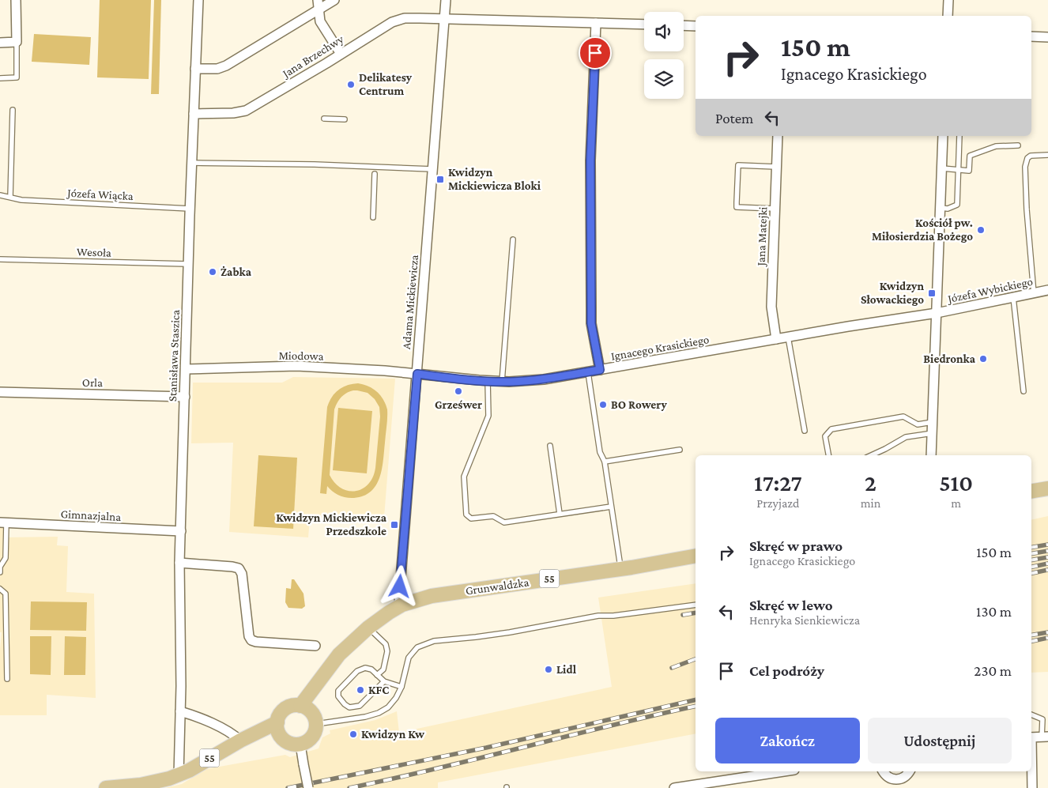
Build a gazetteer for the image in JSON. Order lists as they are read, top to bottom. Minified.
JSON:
{"streets":{"main road":["55","Grunwaldzka"],"street":["Jana Brzechwy","Jana Matejki","Józefa Wybickiego","Adama Mickiewicza","Ignacego Krasickiego","Stanisława Staszica","Miodowa","Orla","Gimnazjalna"],"lane":["Józefa Wiącka","Wesoła"]},"crossings":[["Jana Brzechwy","Adama Mickiewicza"],["Jana Brzechwy","Stanisława Staszica"],["Józefa Wiącka","Stanisława Staszica"],["Jana Matejki","Ignacego Krasickiego"],["Wesoła","Stanisława Staszica"],["Józefa Wybickiego","Ignacego Krasickiego"],["Adama Mickiewicza","Ignacego Krasickiego"],["Adama Mickiewicza","Miodowa"],["Adama Mickiewicza","Grunwaldzka"],["Ignacego Krasickiego","Miodowa"],["Stanisława Staszica","Miodowa"],["Stanisława Staszica","Orla"],["Stanisława Staszica","Gimnazjalna"],["Stanisława Staszica","55"],["55","Grunwaldzka"]],"places":{"other":["Delikatesy Centrum","Kościół pw. Miłosierdzia Bożego","Żabka","Biedronka","Grześwer","BO Rowery","Lidl","KFC","Kwidzyn Kw"],"transit":["Kwidzyn Mickiewicza Bloki","Kwidzyn Słowackiego","Kwidzyn Mickiewicza Przedszkole"]},"page":{"turn":["150 m","Ignacego Krasickiego"],"then":"Potem","eta":["17:27","Przyjazd","2","min","510","m"],"list":[{"name":"Skręć w prawo","note":"Ignacego Krasickiego","value":"150 m"},{"name":"Skręć w lewo","note":"Henryka Sienkiewicza","value":"130 m"},{"name":"Cel podróży","value":"230 m"}],"buttons":["Zakończ","Udostępnij"]}}
